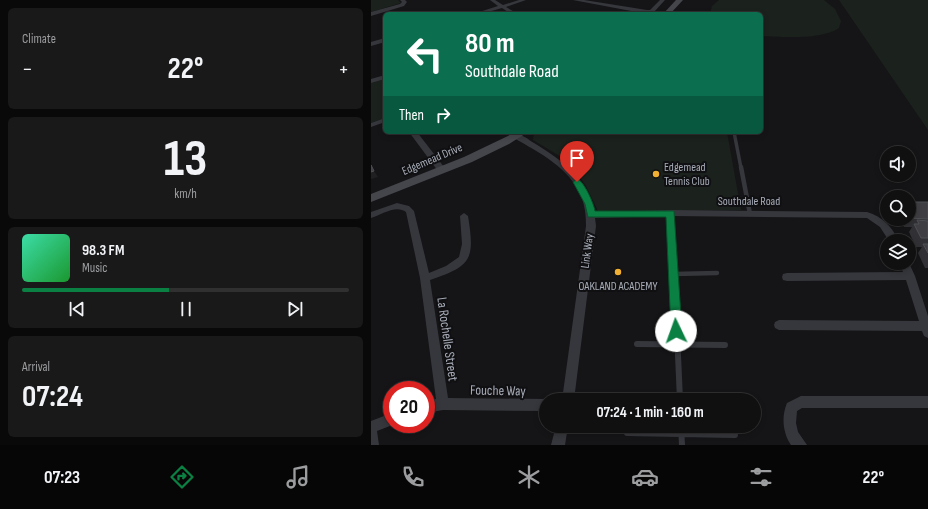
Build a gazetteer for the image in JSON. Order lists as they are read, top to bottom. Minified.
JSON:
{"streets":{"street":["Edgemead Drive","Southdale Road","Link Way","La Rochelle Street","Fouche Way"]},"crossings":[["Edgemead Drive","Link Way"],["Southdale Road","Link Way"],["La Rochelle Street","Fouche Way"]],"places":["Edgemead Tennis Club","OAKLAND ACADEMY"],"page":{"tile":["Climate",["13","km/h"],["Arrival","07:24"]],"turn":["80 m","Southdale Road"],"heat":["−","22°","+"],"then":"Then","song":["98.3 FM","Music"],"limit":"20","trip":"07:24 · 1 min · 160 m","tabs":["07:23","22°"]}}
